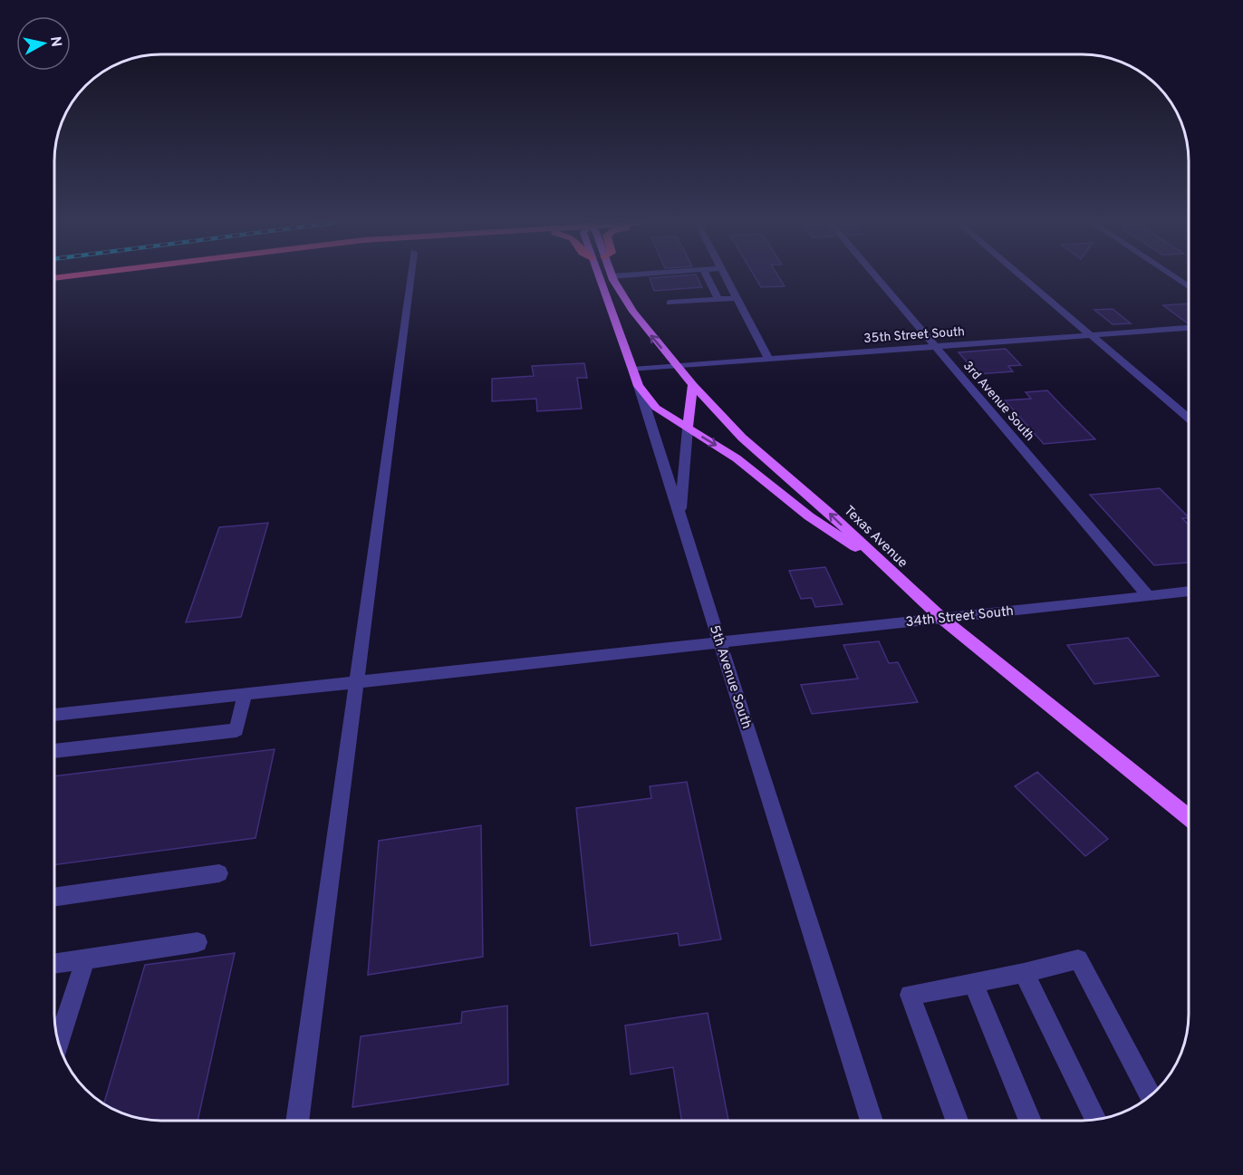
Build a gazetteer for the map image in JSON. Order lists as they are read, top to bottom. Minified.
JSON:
{"streets":{"main road":["Texas Avenue","5th Avenue South"],"street":["35th Street South","3rd Avenue South","34th Street South"]},"crossings":[["35th Street South","3rd Avenue South"],["35th Street South","Texas Avenue"],["35th Street South","5th Avenue South"],["3rd Avenue South","34th Street South"],["Texas Avenue","34th Street South"],["34th Street South","5th Avenue South"]],"north":"right"}
